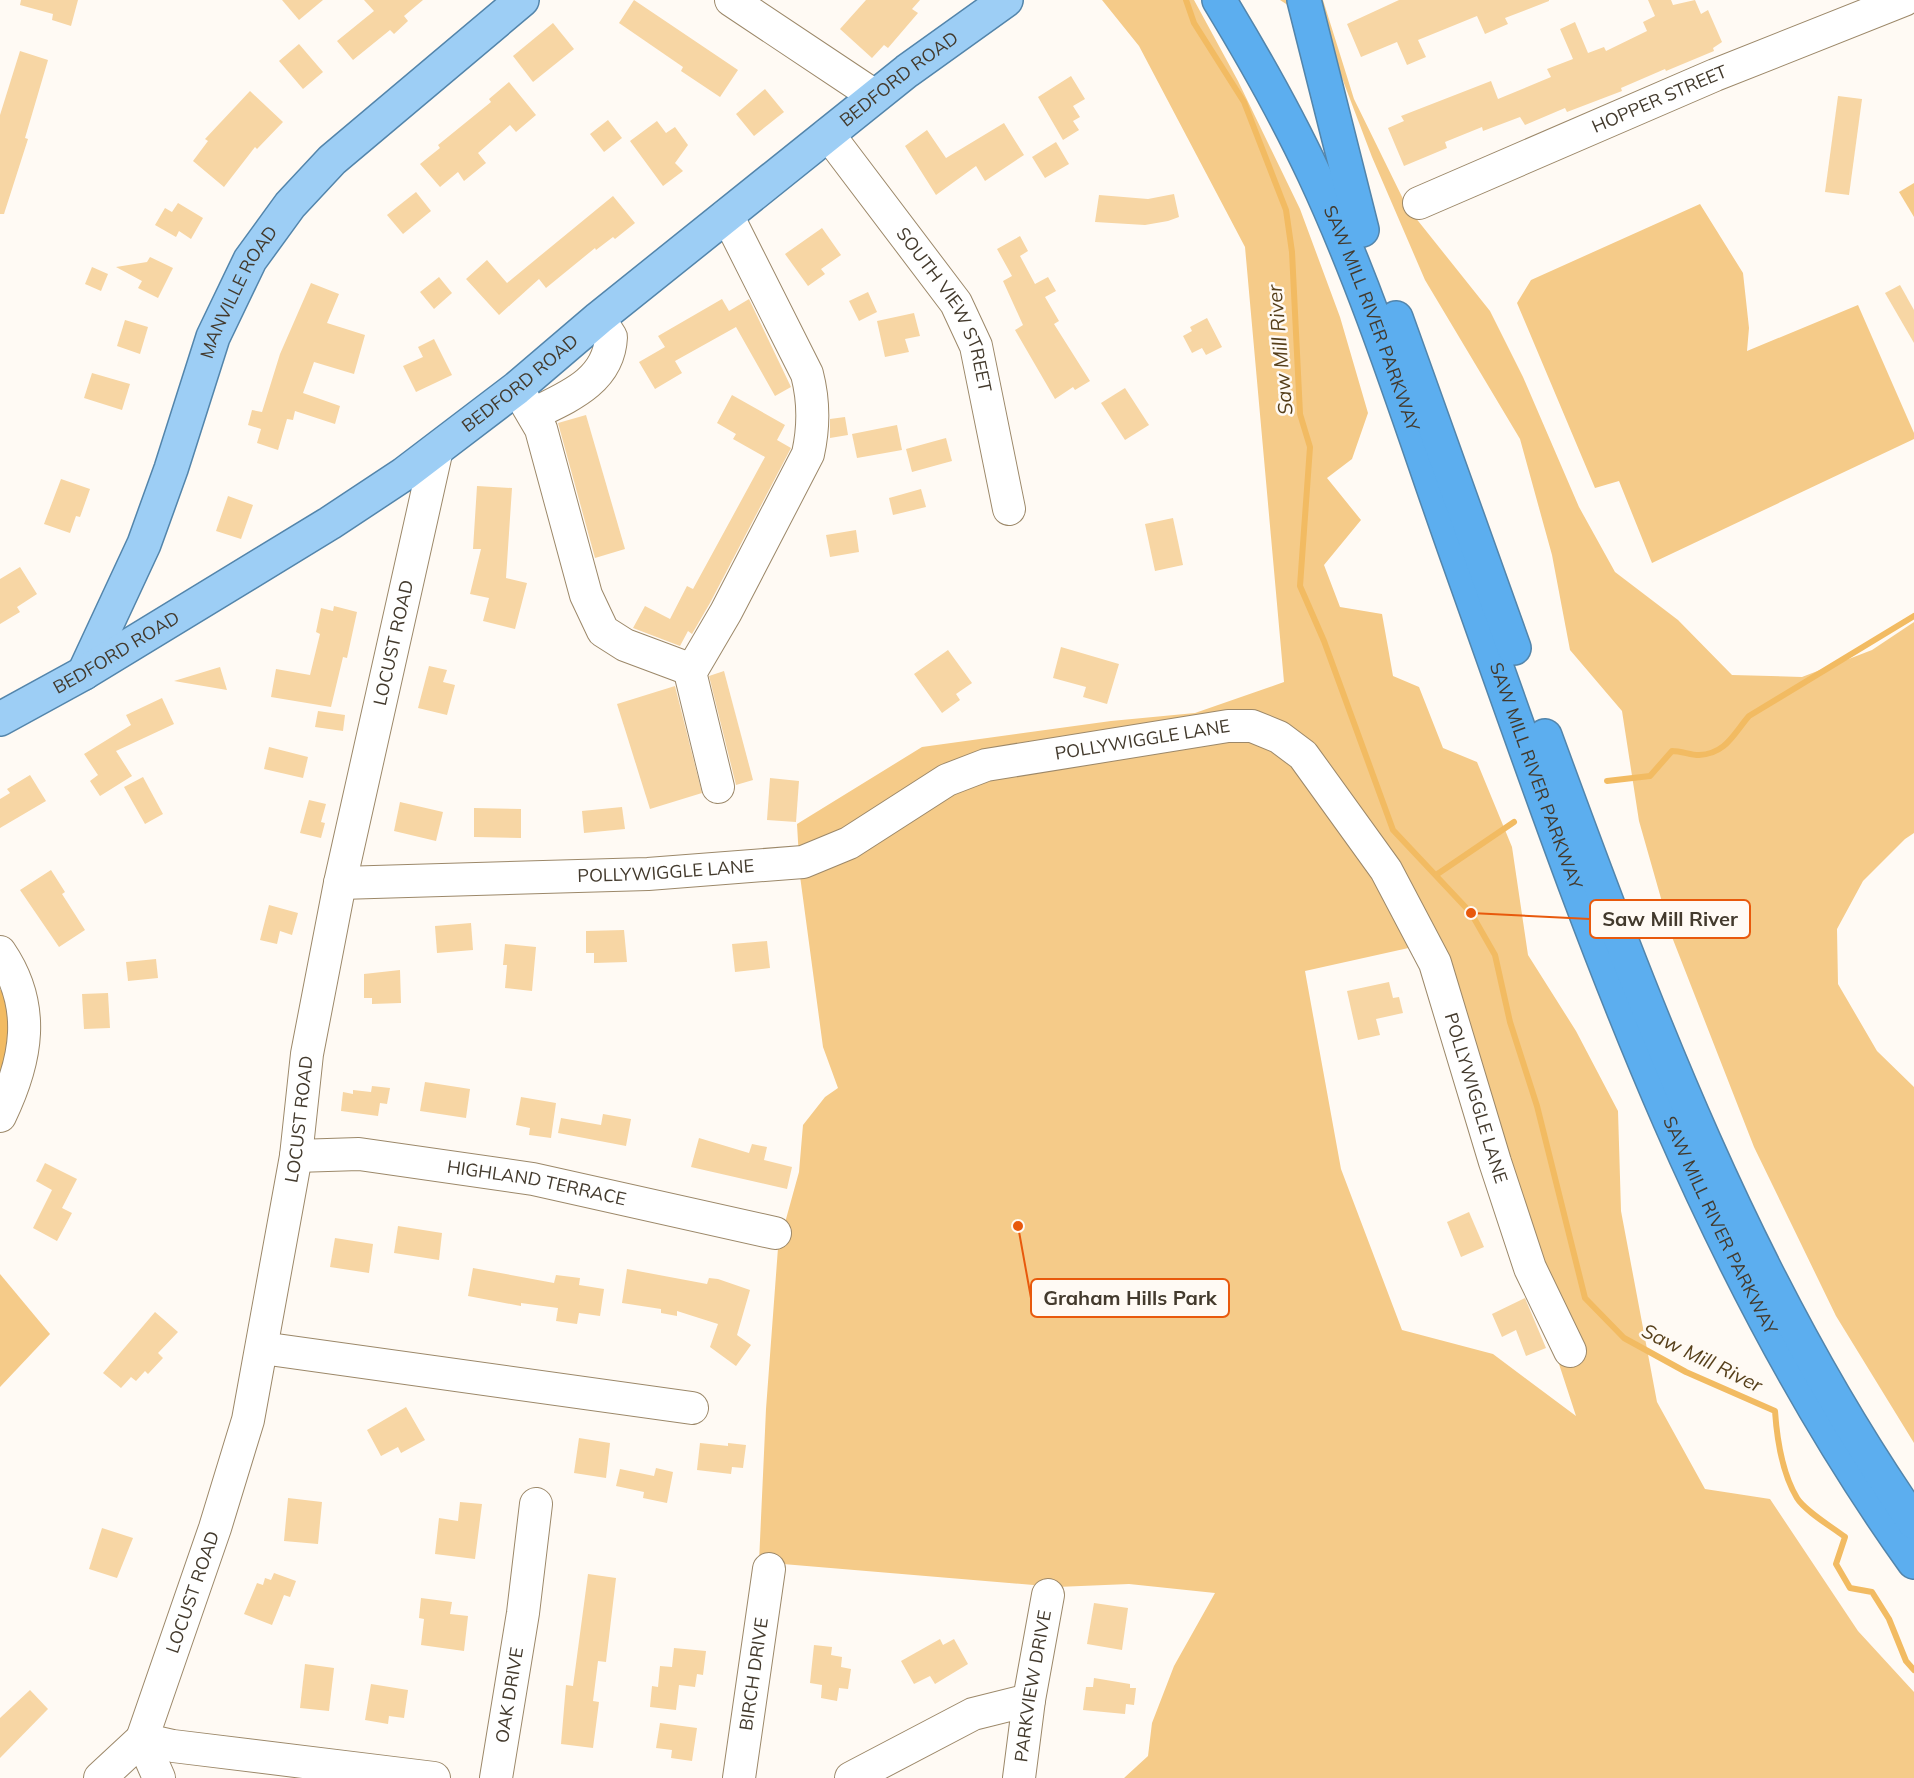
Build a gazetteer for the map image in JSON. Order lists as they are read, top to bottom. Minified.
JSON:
{"streets":{"highway":["SAW MILL RIVER PARKWAY"],"main road":["BEDFORD ROAD","MANVILLE ROAD"],"street":["HOPPER STREET","SOUTH VIEW STREET","LOCUST ROAD","POLLYWIGGLE LANE","HIGHLAND TERRACE","BIRCH DRIVE","PARKVIEW DRIVE","OAK DRIVE"]},"crossings":[["BEDFORD ROAD","MANVILLE ROAD"],["BEDFORD ROAD","SOUTH VIEW STREET"],["BEDFORD ROAD","LOCUST ROAD"],["LOCUST ROAD","POLLYWIGGLE LANE"],["LOCUST ROAD","HIGHLAND TERRACE"]],"water":["Saw Mill River"],"places":["Saw Mill River","Graham Hills Park"]}
